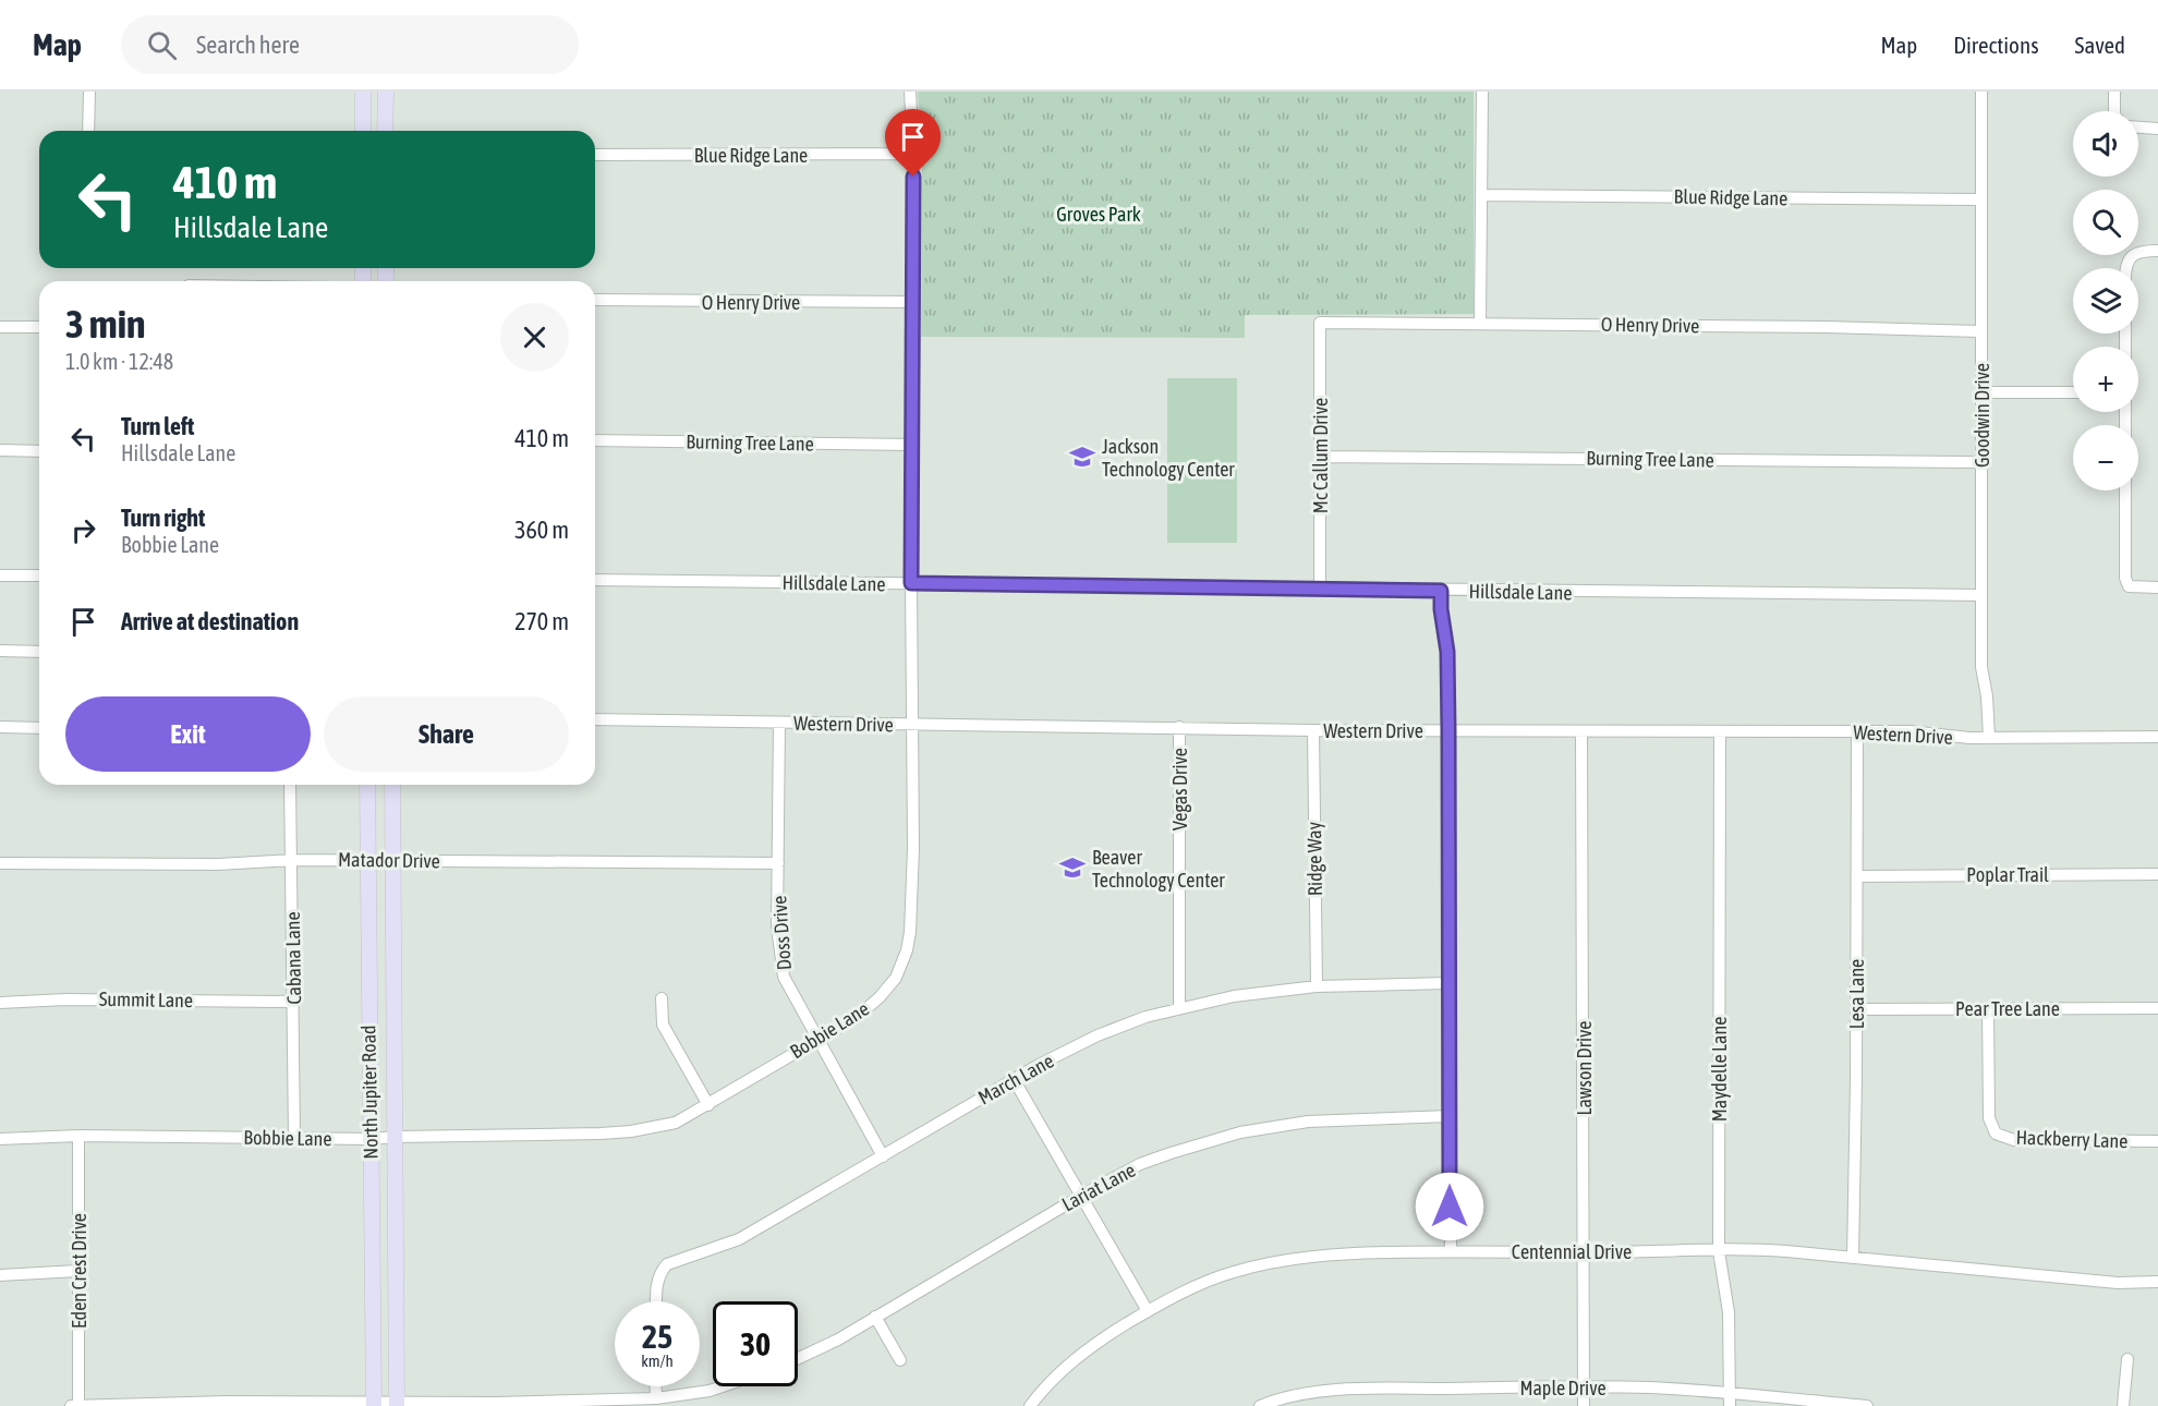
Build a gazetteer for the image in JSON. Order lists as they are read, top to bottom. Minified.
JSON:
{"streets":{"main road":["North Jupiter Road"],"street":["Blue Ridge Lane","O Henry Drive","Goodwin Drive","Burning Tree Lane","Mc Callum Drive","Hillsdale Lane","Western Drive","Vegas Drive","Ridge Way","Matador Drive","Poplar Trail","Doss Drive","Cabana Lane","Lesa Lane","Summit Lane","Pear Tree Lane","Bobbie Lane","Lawson Drive","Maydelle Lane","March Lane","Hackberry Lane","Lariat Lane","Centennial Drive","Eden Crest Drive","Maple Drive"]},"crossings":[["Blue Ridge Lane","Goodwin Drive"],["Blue Ridge Lane","Bobbie Lane"],["O Henry Drive","Goodwin Drive"],["O Henry Drive","Mc Callum Drive"],["O Henry Drive","Bobbie Lane"],["Goodwin Drive","Burning Tree Lane"],["Goodwin Drive","Hillsdale Lane"],["Goodwin Drive","Western Drive"],["Burning Tree Lane","Mc Callum Drive"],["Burning Tree Lane","Bobbie Lane"],["Mc Callum Drive","Hillsdale Lane"],["Hillsdale Lane","Bobbie Lane"],["Western Drive","Vegas Drive"],["Western Drive","Ridge Way"],["Western Drive","Doss Drive"],["Western Drive","Lesa Lane"],["Western Drive","Bobbie Lane"],["Western Drive","Lawson Drive"],["Western Drive","Maydelle Lane"],["Vegas Drive","March Lane"],["Ridge Way","March Lane"],["Matador Drive","Doss Drive"],["Matador Drive","Cabana Lane"],["Matador Drive","North Jupiter Road"],["Poplar Trail","Lesa Lane"],["Doss Drive","Bobbie Lane"],["Doss Drive","March Lane"],["Cabana Lane","Summit Lane"],["Cabana Lane","Bobbie Lane"],["Lesa Lane","Pear Tree Lane"],["Lesa Lane","Centennial Drive"],["Pear Tree Lane","Hackberry Lane"],["Bobbie Lane","North Jupiter Road"],["Bobbie Lane","Eden Crest Drive"],["Lawson Drive","Centennial Drive"],["Lawson Drive","Maple Drive"],["Maydelle Lane","Centennial Drive"],["Maydelle Lane","Maple Drive"]],"parks":["Groves Park"],"places":{"school or university":["Jackson Technology Center","Beaver Technology Center"]},"page":{"header":"Map","search":"Search here","nav":["Map","Directions","Saved"],"map_buttons":["+","−"],"turn":["410 m","Hillsdale Lane"],"heading":["3 min","1.0 km · 12:48"],"list":[{"name":"Turn left","note":"Hillsdale Lane","value":"410 m"},{"name":"Turn right","note":"Bobbie Lane","value":"360 m"},{"name":"Arrive at destination","value":"270 m"}],"buttons":["Exit","Share"],"speed":"25 km/h","limit":"30"}}
